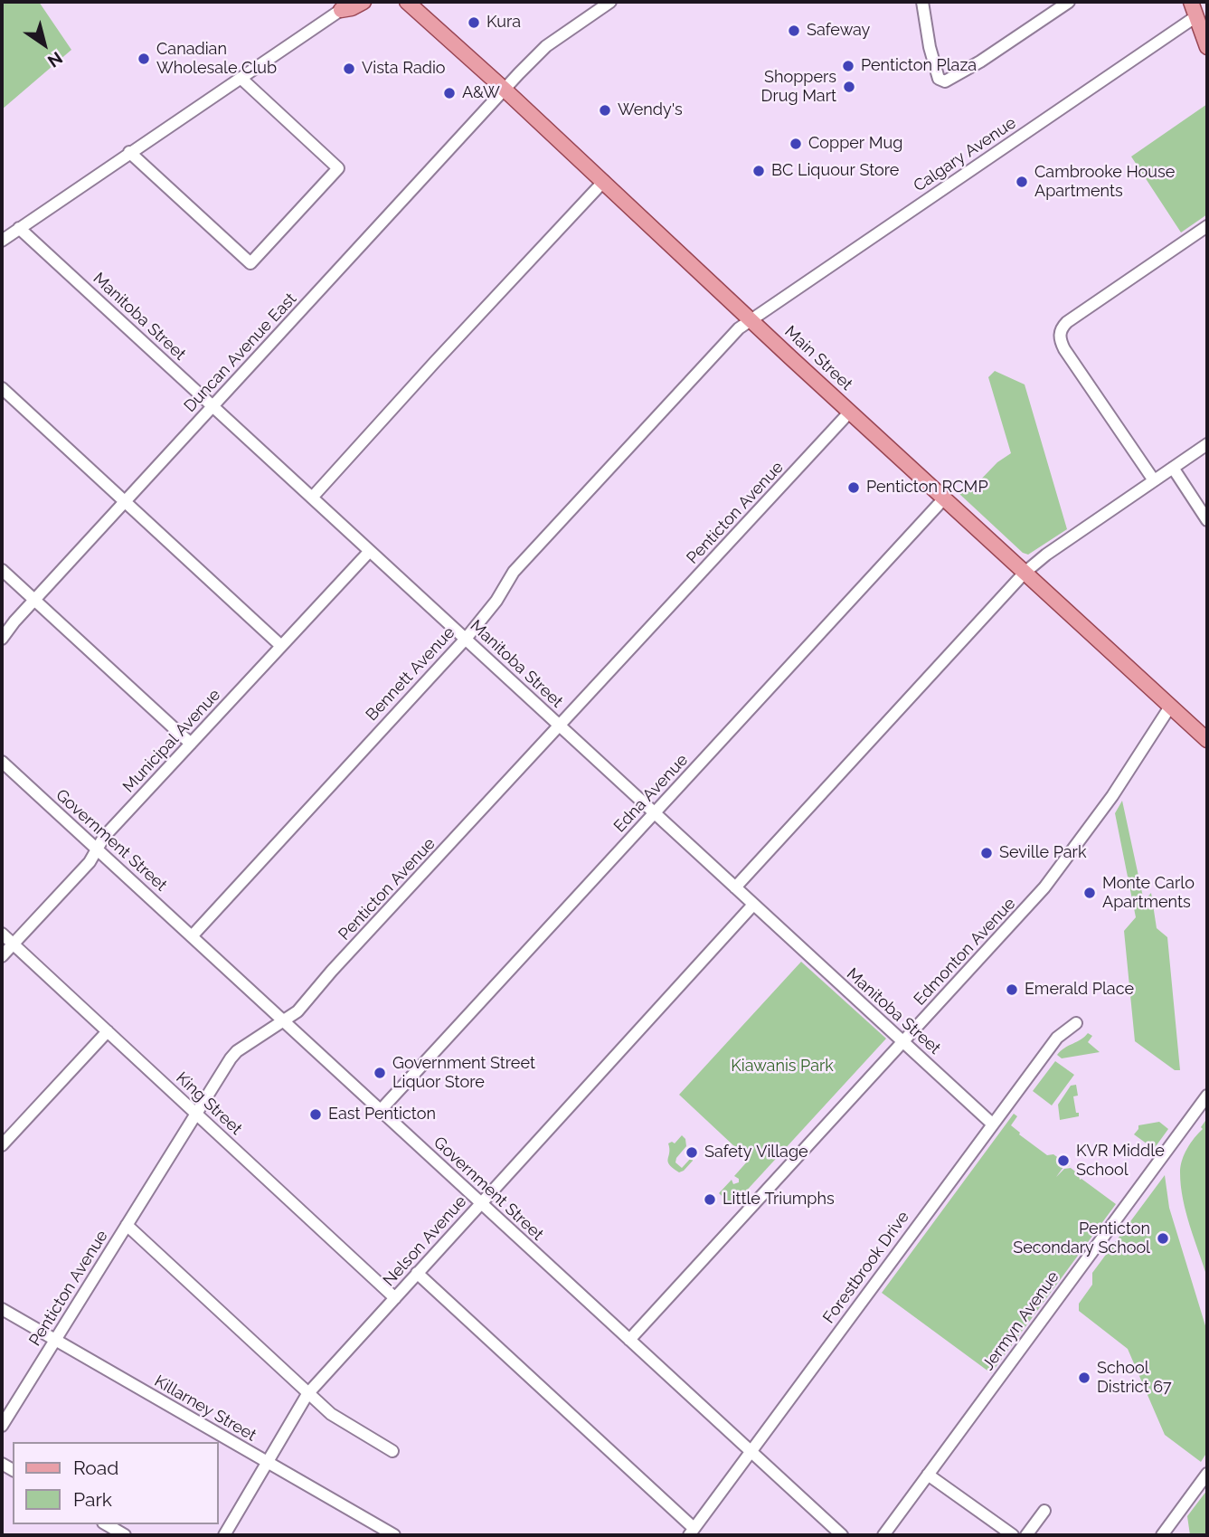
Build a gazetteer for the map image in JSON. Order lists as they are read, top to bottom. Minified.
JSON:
{"streets":{"main road":["Main Street"],"street":["Calgary Avenue","Manitoba Street","Duncan Avenue East","Penticton Avenue","Bennett Avenue","Municipal Avenue","Edna Avenue","Government Street","Edmonton Avenue","King Street","Nelson Avenue","Forestbrook Drive","Jermyn Avenue","Killarney Street"]},"crossings":[["Calgary Avenue","Main Street"],["Calgary Avenue","Bennett Avenue"],["Manitoba Street","Duncan Avenue East"],["Manitoba Street","Penticton Avenue"],["Manitoba Street","Bennett Avenue"],["Manitoba Street","Municipal Avenue"],["Manitoba Street","Edna Avenue"],["Manitoba Street","Edmonton Avenue"],["Manitoba Street","Nelson Avenue"],["Manitoba Street","Forestbrook Drive"],["Duncan Avenue East","Main Street"],["Main Street","Penticton Avenue"],["Main Street","Bennett Avenue"],["Main Street","Edna Avenue"],["Main Street","Edmonton Avenue"],["Penticton Avenue","Government Street"],["Penticton Avenue","King Street"],["Penticton Avenue","Killarney Street"],["Bennett Avenue","Government Street"],["Municipal Avenue","Government Street"],["Municipal Avenue","King Street"],["Edna Avenue","Government Street"],["Government Street","Edmonton Avenue"],["Government Street","Nelson Avenue"],["Government Street","Forestbrook Drive"],["King Street","Nelson Avenue"],["Nelson Avenue","Killarney Street"]],"parks":["Kiawanis Park"],"places":["Kura","Safeway","Canadian Wholesale Club","Penticton Plaza","Vista Radio","Shoppers Drug Mart","A&W","Wendy's","Copper Mug","BC Liquour Store","Cambrooke House Apartments","Penticton RCMP","Seville Park","Monte Carlo Apartments","Emerald Place","Government Street Liquor Store","East Penticton","Safety Village","KVR Middle School","Little Triumphs","Penticton Secondary School","School District 67"],"legend":["Road","Park"],"north":"bottom right"}
